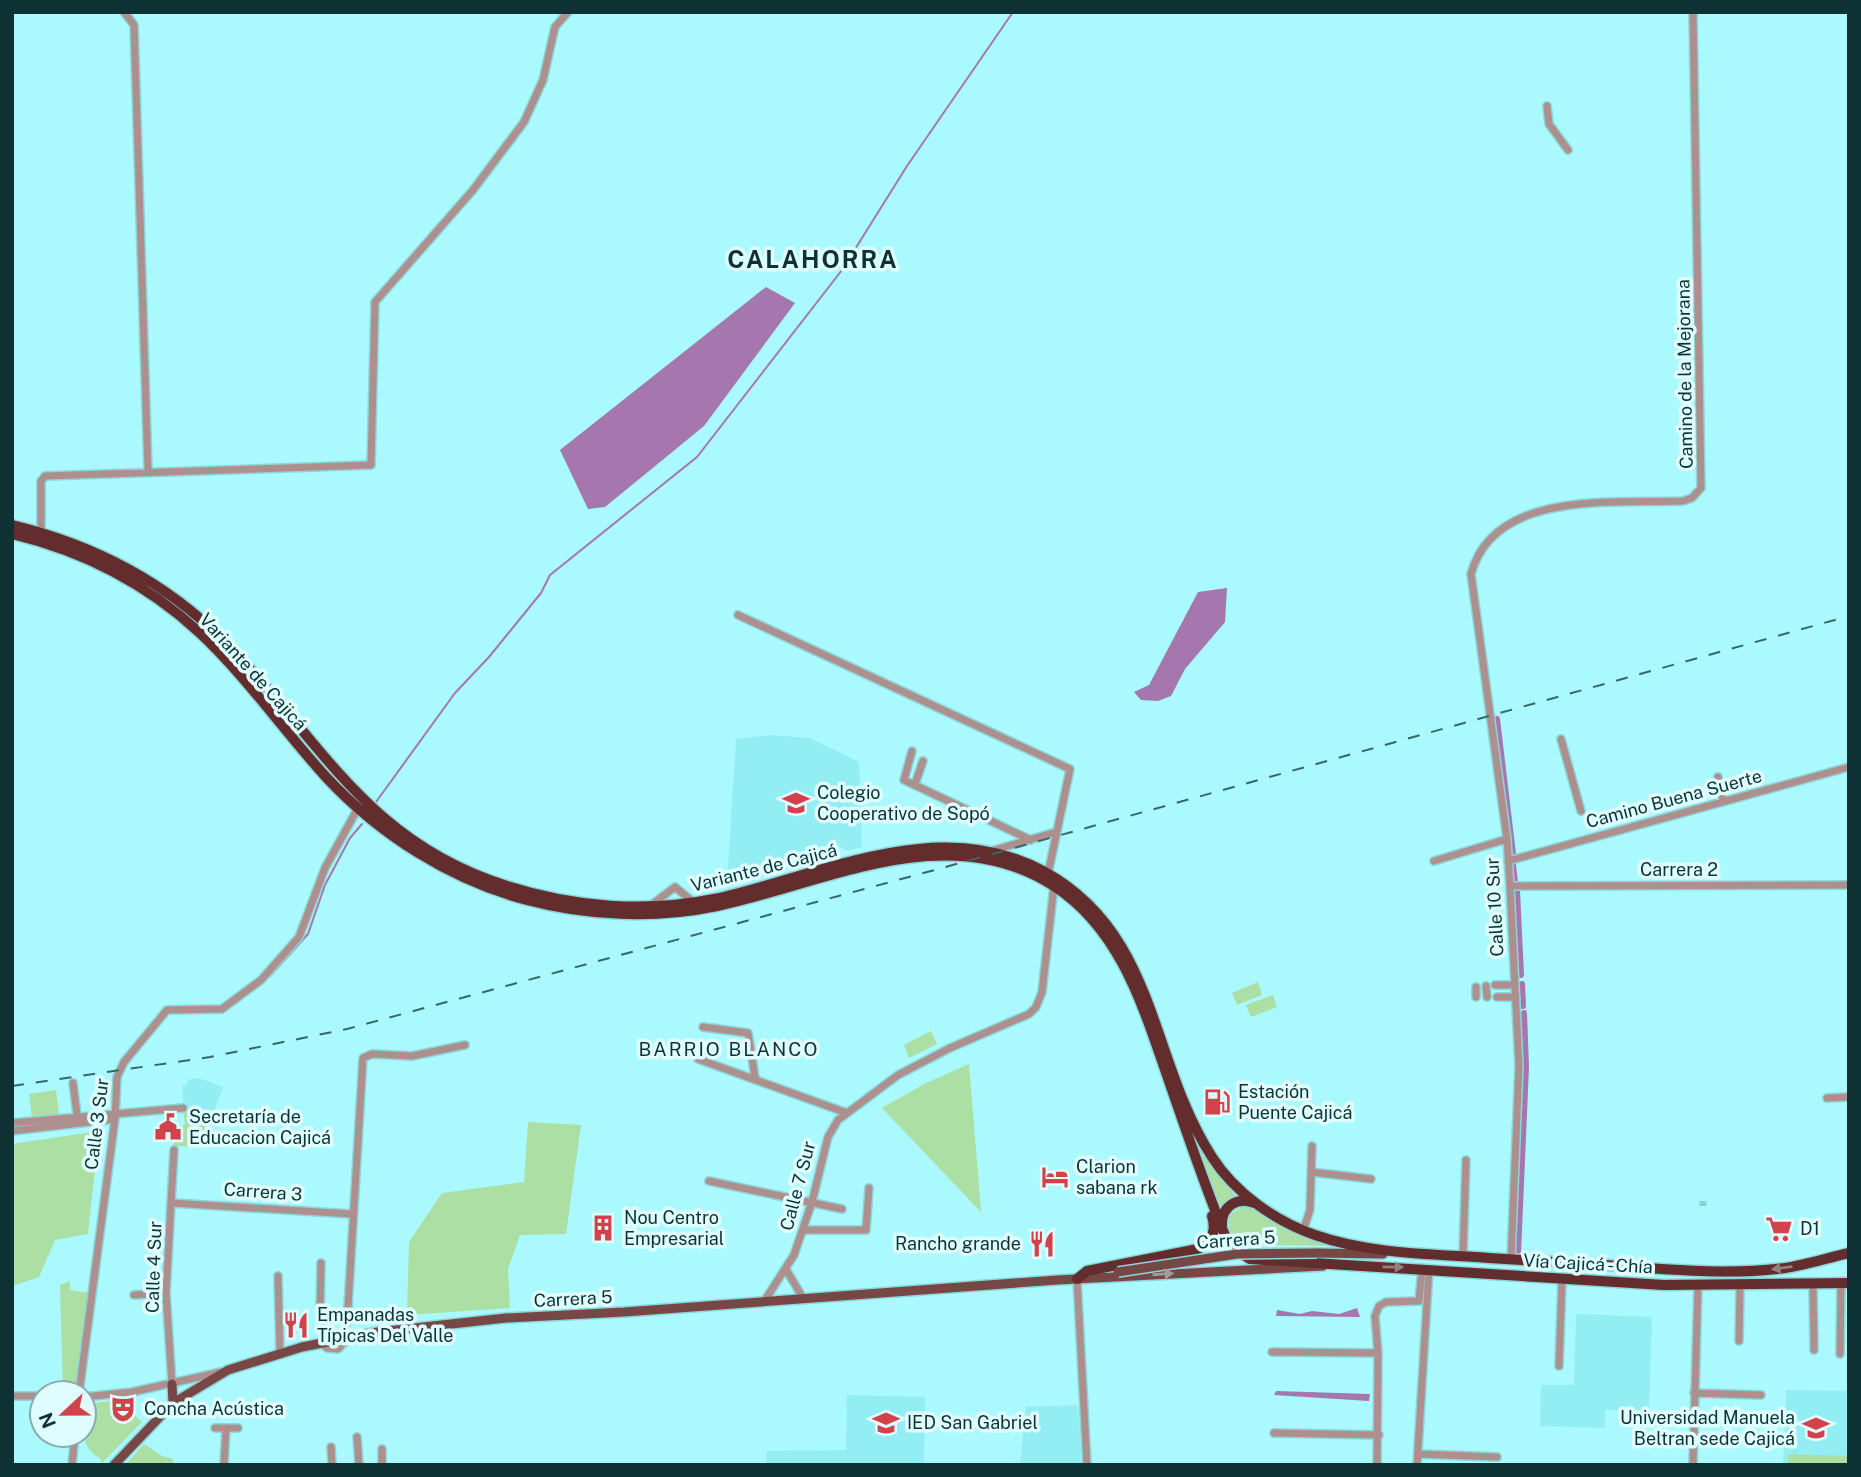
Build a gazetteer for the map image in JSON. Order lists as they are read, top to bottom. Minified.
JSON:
{"streets":{"highway":["Variante de Cajicá","Vía Cajicá - Chía"],"main road":["Carrera 5"],"street":["Camino de la Mejorana","Camino Buena Suerte","Carrera 2","Calle 10 Sur","Calle 3 Sur","Calle 7 Sur","Carrera 3","Calle 4 Sur"]},"crossings":[["Camino de la Mejorana","Calle 10 Sur"],["Variante de Cajicá","Calle 10 Sur"],["Variante de Cajicá","Calle 3 Sur"],["Variante de Cajicá","Calle 7 Sur"],["Variante de Cajicá","Carrera 5"],["Variante de Cajicá","Vía Cajicá - Chía"],["Camino Buena Suerte","Calle 10 Sur"],["Carrera 2","Calle 10 Sur"],["Calle 7 Sur","Carrera 5"],["Carrera 3","Calle 4 Sur"],["Carrera 5","Vía Cajicá - Chía"],["Carrera 5","Calle 4 Sur"]],"districts":["CALAHORRA","BARRIO BLANCO"],"places":{"school or university":["Colegio Cooperativo de Sopó","IED San Gabriel","Universidad Manuela Beltran sede Cajicá"],"fuel station":["Estación Puente Cajicá"],"public building":["Secretaría de Educacion Cajicá"],"hotel":["Clarion sabana rk"],"building":["Nou Centro Empresarial"],"supermarket":["D1"],"restaurant":["Rancho grande","Empanadas Típicas Del Valle"],"theatre":["Concha Acústica"]},"north":"left"}
